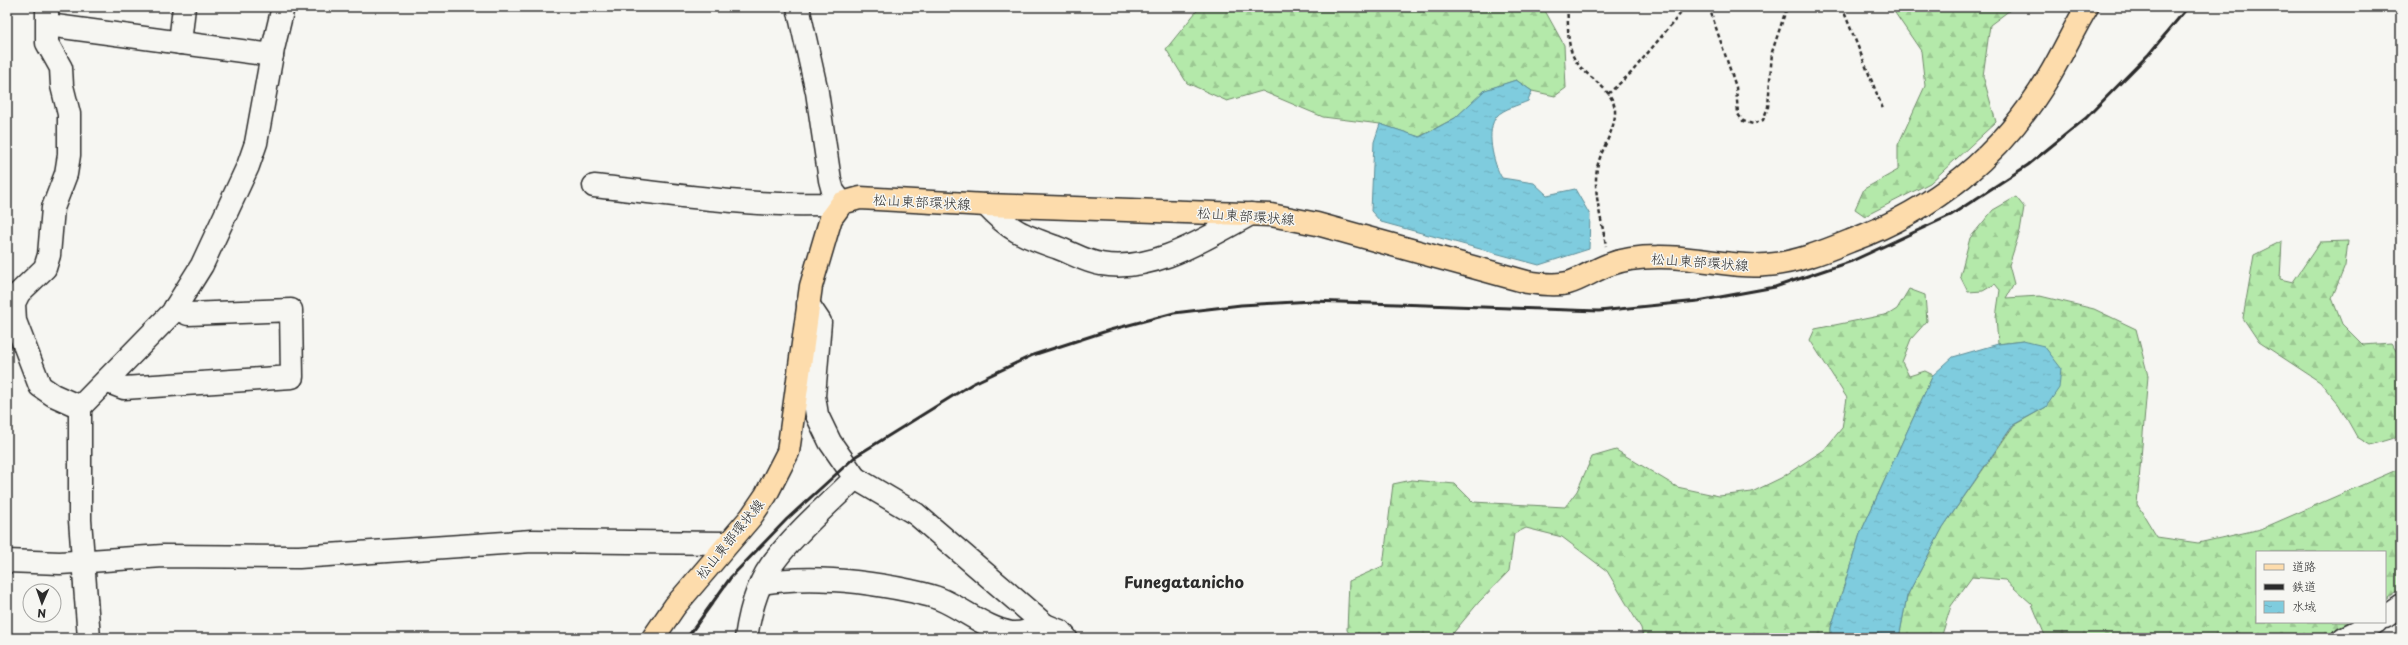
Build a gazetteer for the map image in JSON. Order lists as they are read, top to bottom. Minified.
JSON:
{"streets":{"main road":["松山東部環状線"]},"districts":["Funegatanicho"],"legend":["道路","鉄道","水域"],"north":"bottom"}
